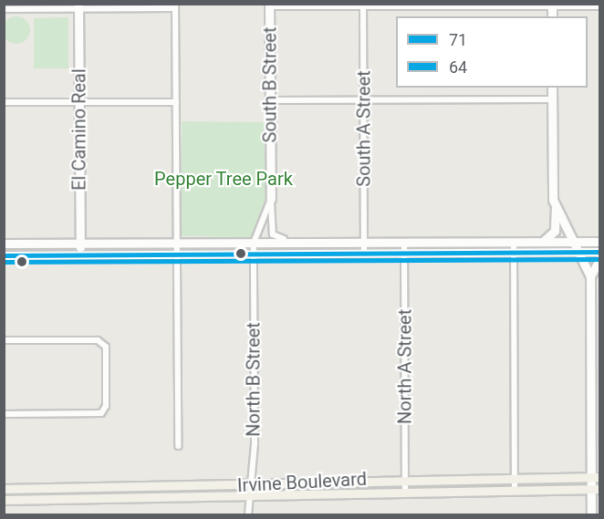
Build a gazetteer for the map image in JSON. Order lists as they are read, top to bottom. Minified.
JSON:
{"streets":{"main road":["South B Street","El Camino Real","Irvine Boulevard"],"street":["South A Street","North A Street","North B Street"]},"crossings":[["South B Street","North B Street"],["North A Street","Irvine Boulevard"],["North B Street","Irvine Boulevard"]],"parks":["Pepper Tree Park"],"lines":["transit line 71","transit line 64"],"legend":["71","64"]}
